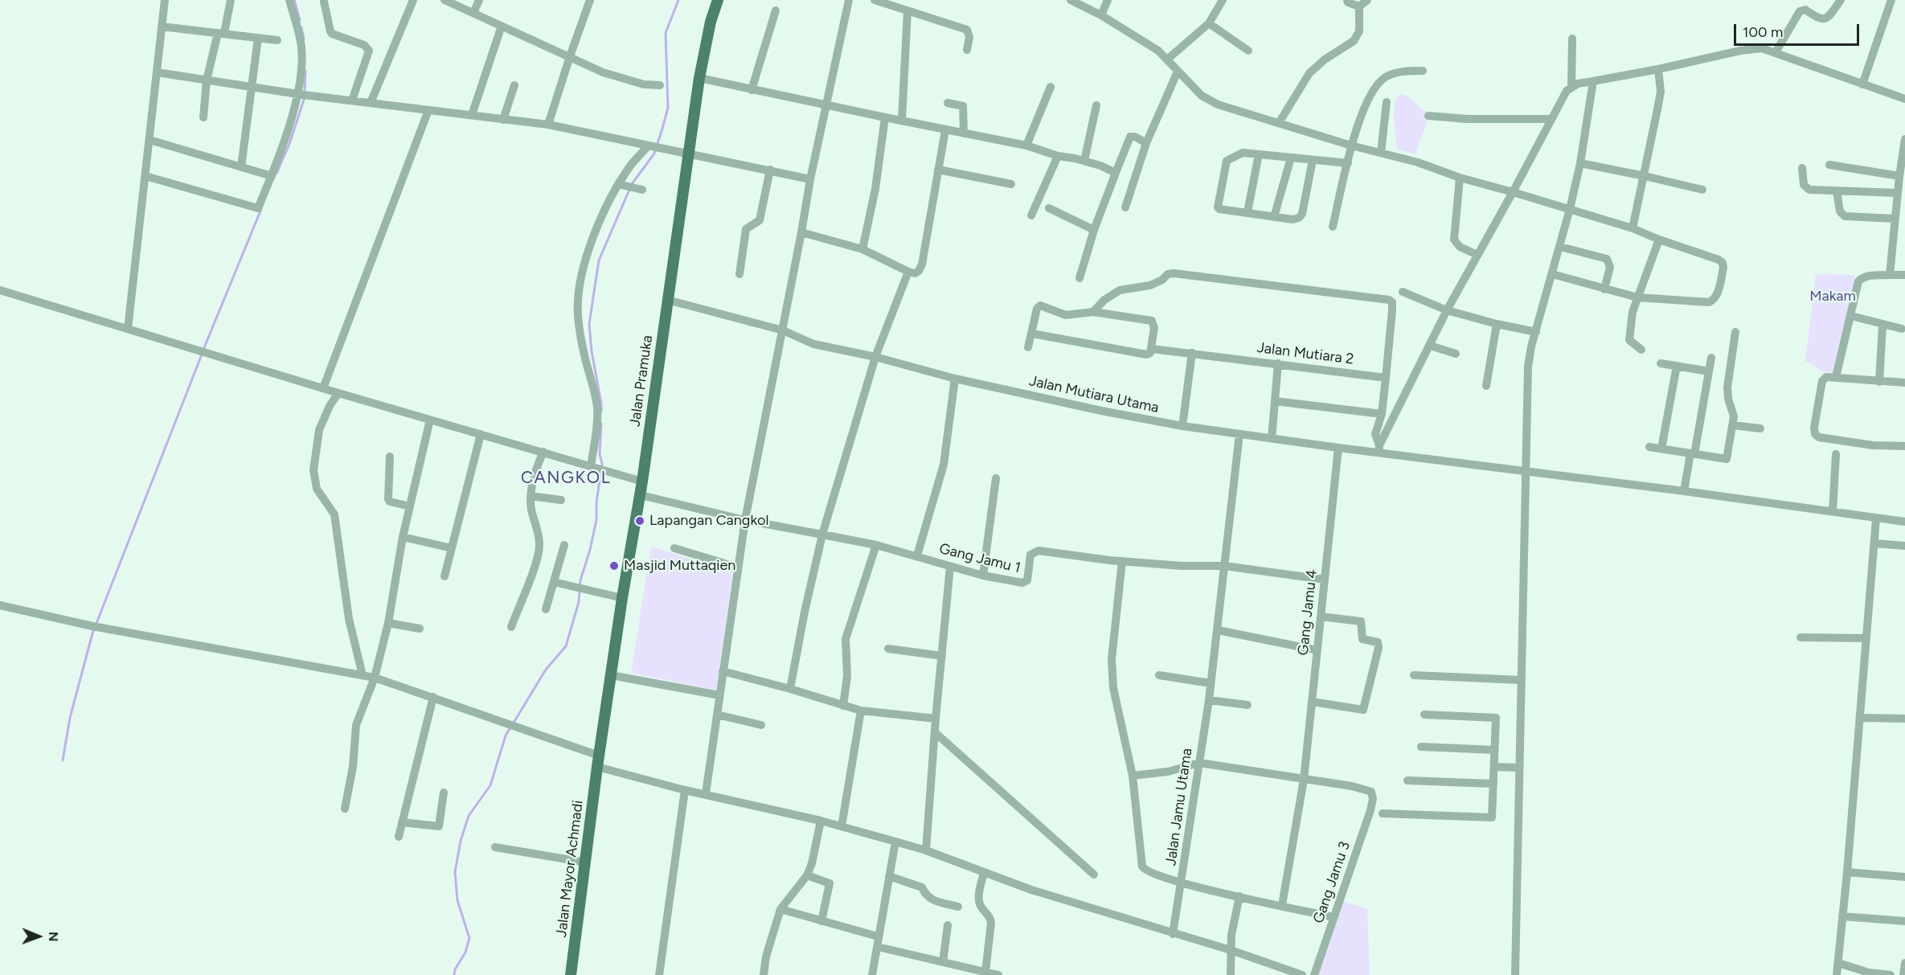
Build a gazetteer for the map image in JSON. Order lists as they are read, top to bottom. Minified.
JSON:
{"streets":{"main road":["Jalan Pramuka","Jalan Mayor Achmadi"],"street":["Jalan Mutiara 2","Jalan Mutiara Utama","Gang Jamu 1","Gang Jamu 4","Jalan Jamu Utama","Gang Jamu 3"]},"crossings":[["Jalan Pramuka","Jalan Mutiara Utama"],["Jalan Pramuka","Gang Jamu 1"],["Jalan Pramuka","Jalan Mayor Achmadi"],["Jalan Mutiara Utama","Gang Jamu 4"],["Jalan Mutiara Utama","Jalan Jamu Utama"],["Gang Jamu 1","Gang Jamu 4"],["Gang Jamu 1","Jalan Jamu Utama"],["Gang Jamu 4","Gang Jamu 3"]],"districts":["CANGKOL"],"parks":["Makam"],"places":["Lapangan Cangkol","Masjid Muttaqien"],"scale_bar":"100 m","north":"right"}
